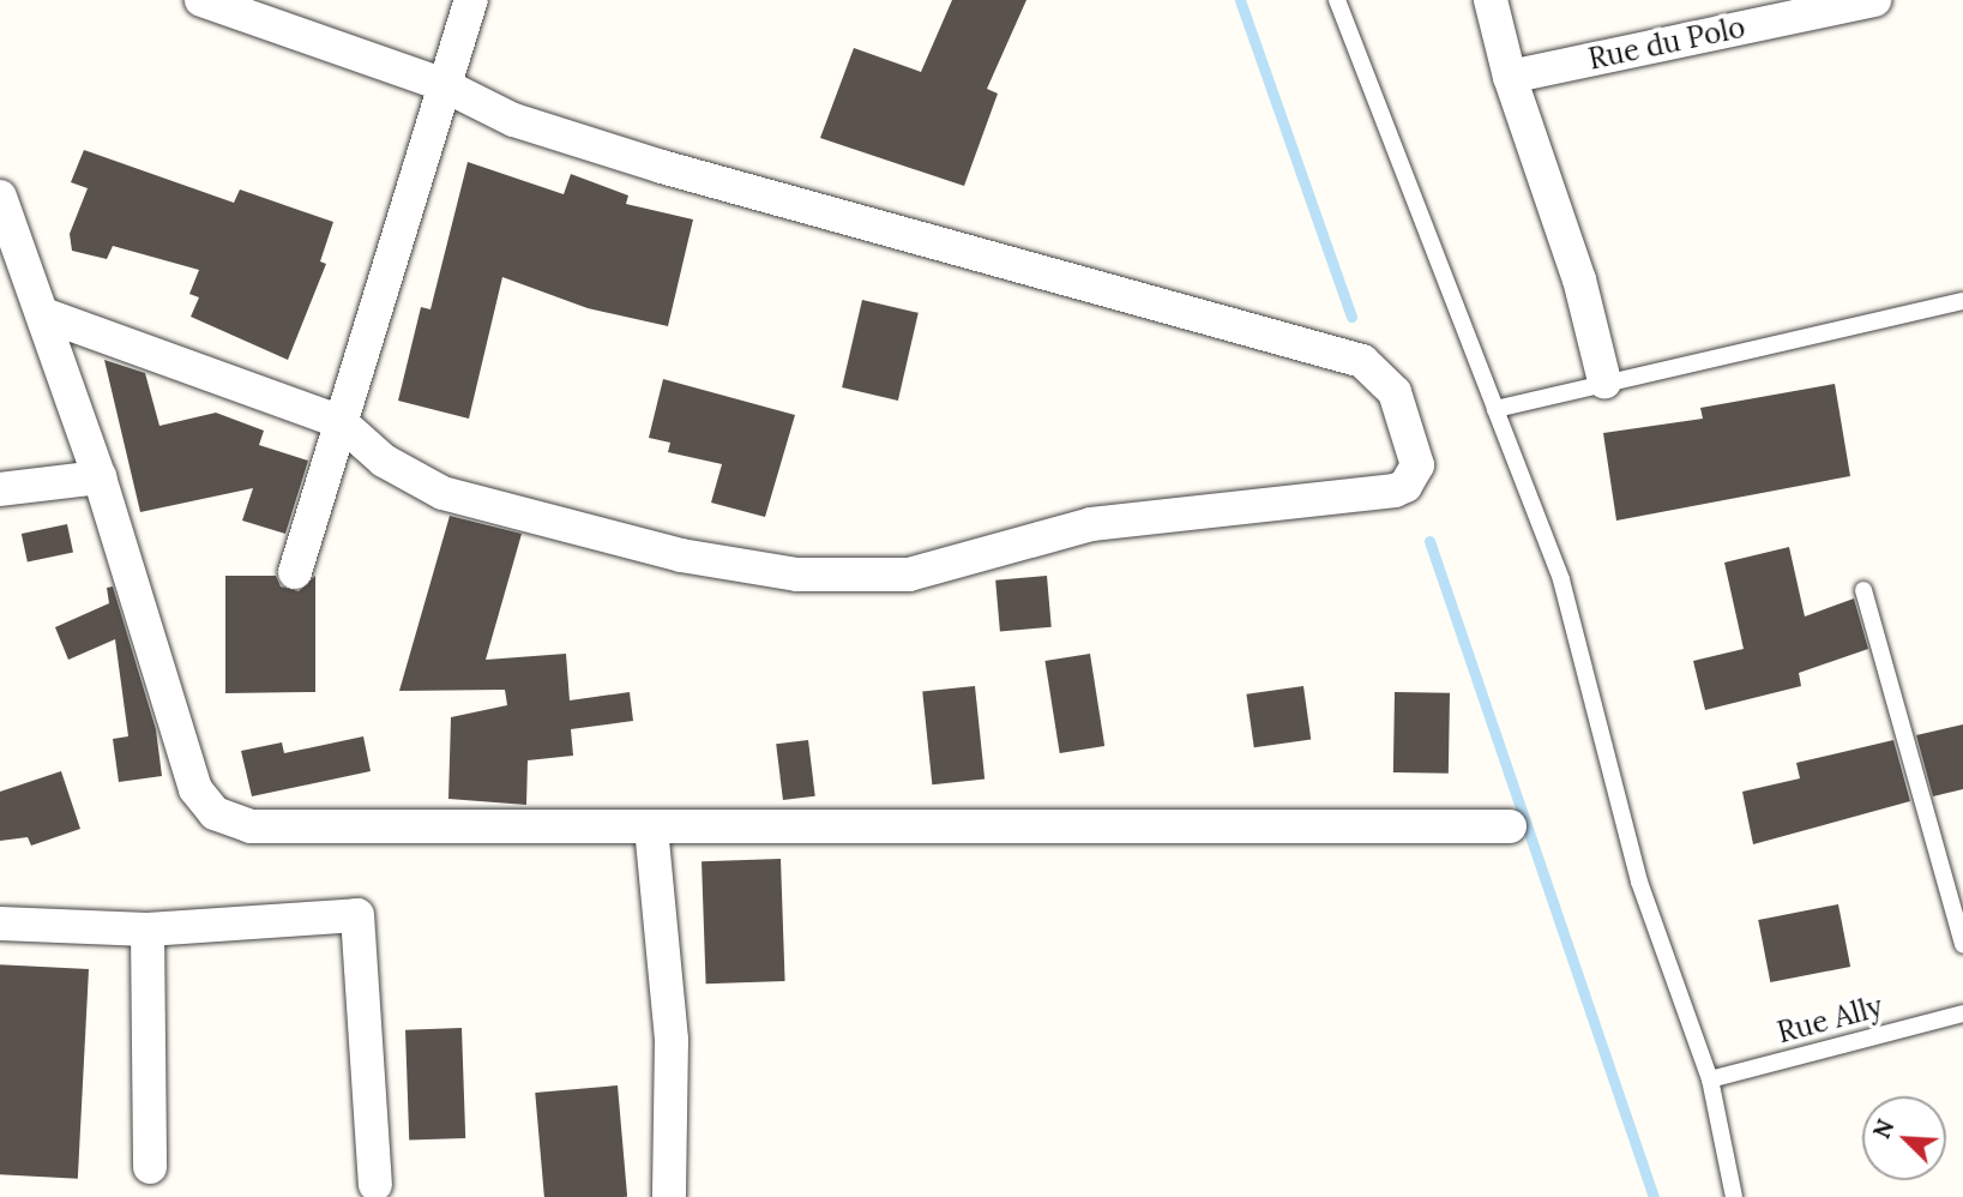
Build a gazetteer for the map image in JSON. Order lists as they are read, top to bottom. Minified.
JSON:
{"streets":{"street":["Rue du Polo"],"lane":["Rue Ally"]},"north":"top left"}
